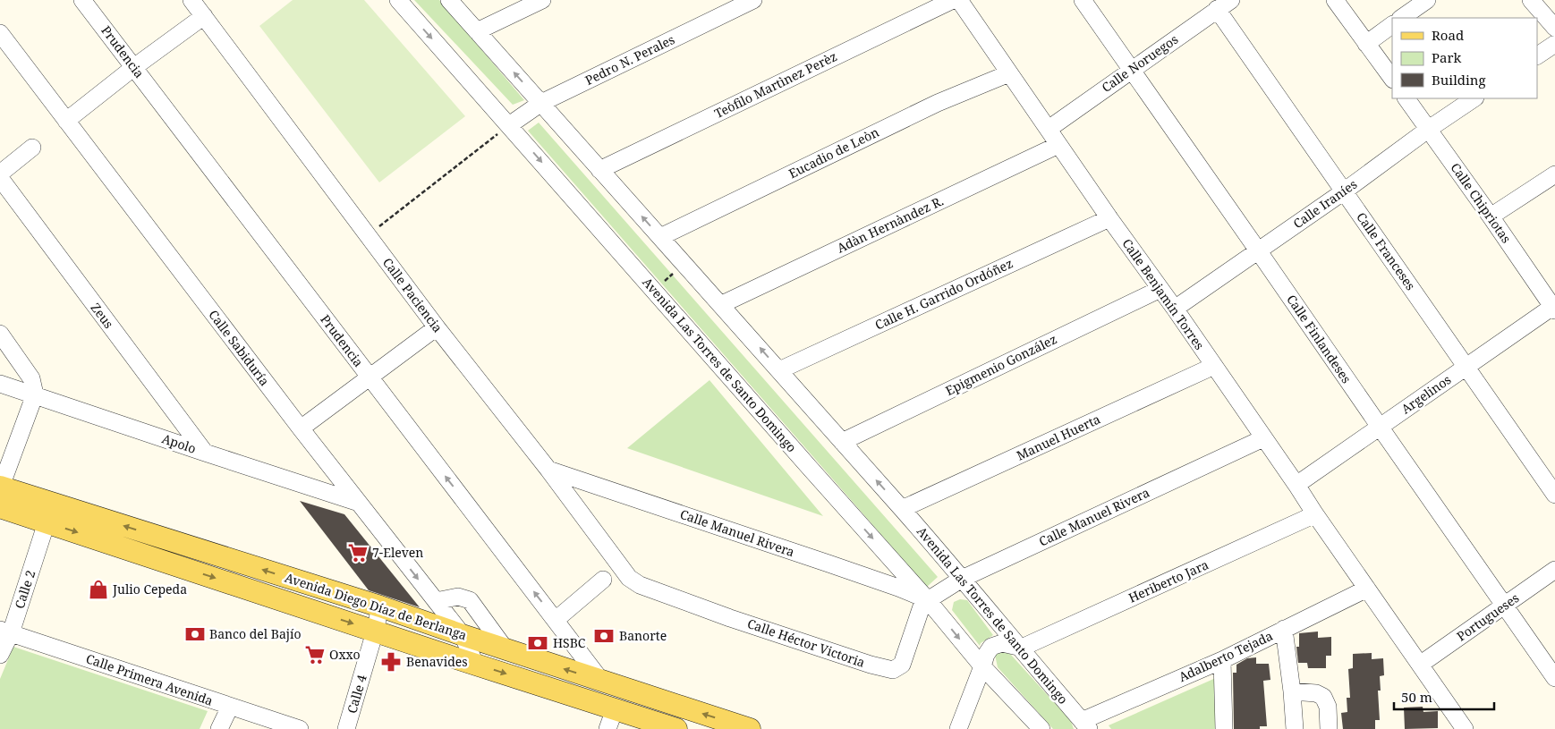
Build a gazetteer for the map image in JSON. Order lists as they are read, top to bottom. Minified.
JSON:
{"streets":{"main road":["Avenida Diego Díaz de Berlanga"],"street":["Prudencia","Pedro N. Perales","Calle Noruegos","Teòfilo Martìnez Perèz","Eucadio de Leòn","Calle Chipriotas","Calle Iraníes","Adàn Hernàndez R.","Calle Franceses","Calle H. Garrido Ordóñez","Calle Benjamín Torres","Calle Paciencia","Zeus","Calle Finlandeses","Calle Sabiduría","Avenida Las Torres de Santo Domingo","Epigmenio González","Argelinos","Manuel Huerta","Apolo","Calle Manuel Rivera","Heriberto Jara","Calle 2","Portugueses","Calle Héctor Victoria","Adalberto Tejada","Calle Primera Avenida","Calle 4"]},"crossings":[["Prudencia","Avenida Diego Díaz de Berlanga"],["Pedro N. Perales","Avenida Las Torres de Santo Domingo"],["Calle Noruegos","Calle Franceses"],["Calle Noruegos","Calle Benjamín Torres"],["Calle Noruegos","Calle Finlandeses"],["Teòfilo Martìnez Perèz","Avenida Las Torres de Santo Domingo"],["Eucadio de Leòn","Calle Benjamín Torres"],["Eucadio de Leòn","Avenida Las Torres de Santo Domingo"],["Calle Chipriotas","Calle Iraníes"],["Calle Chipriotas","Argelinos"],["Calle Iraníes","Calle Franceses"],["Calle Iraníes","Calle Benjamín Torres"],["Calle Iraníes","Calle Finlandeses"],["Adàn Hernàndez R.","Calle Benjamín Torres"],["Adàn Hernàndez R.","Avenida Las Torres de Santo Domingo"],["Calle Franceses","Argelinos"],["Calle H. Garrido Ordóñez","Calle Benjamín Torres"],["Calle H. Garrido Ordóñez","Avenida Las Torres de Santo Domingo"],["Calle Benjamín Torres","Epigmenio González"],["Calle Benjamín Torres","Argelinos"],["Calle Benjamín Torres","Manuel Huerta"],["Calle Benjamín Torres","Calle Manuel Rivera"],["Calle Benjamín Torres","Heriberto Jara"],["Calle Benjamín Torres","Portugueses"],["Calle Benjamín Torres","Adalberto Tejada"],["Calle Paciencia","Calle Manuel Rivera"],["Calle Paciencia","Calle Héctor Victoria"],["Zeus","Apolo"],["Calle Finlandeses","Argelinos"],["Calle Finlandeses","Portugueses"],["Calle Sabiduría","Apolo"],["Calle Sabiduría","Avenida Diego Díaz de Berlanga"],["Avenida Las Torres de Santo Domingo","Epigmenio González"],["Avenida Las Torres de Santo Domingo","Manuel Huerta"],["Avenida Las Torres de Santo Domingo","Calle Manuel Rivera"],["Avenida Las Torres de Santo Domingo","Heriberto Jara"],["Avenida Las Torres de Santo Domingo","Calle Héctor Victoria"],["Avenida Las Torres de Santo Domingo","Adalberto Tejada"],["Calle Manuel Rivera","Calle Héctor Victoria"],["Calle 2","Avenida Diego Díaz de Berlanga"],["Calle 2","Calle Primera Avenida"],["Avenida Diego Díaz de Berlanga","Calle 4"]],"one_way":["Prudencia"],"places":{"supermarket":["7-Eleven","Oxxo"],"shop":["Julio Cepeda"],"bank":["Banco del Bajío","Banorte","HSBC"],"pharmacy":["Benavides"]},"legend":["Road","Park","Building"],"scale_bar":"50 m"}
